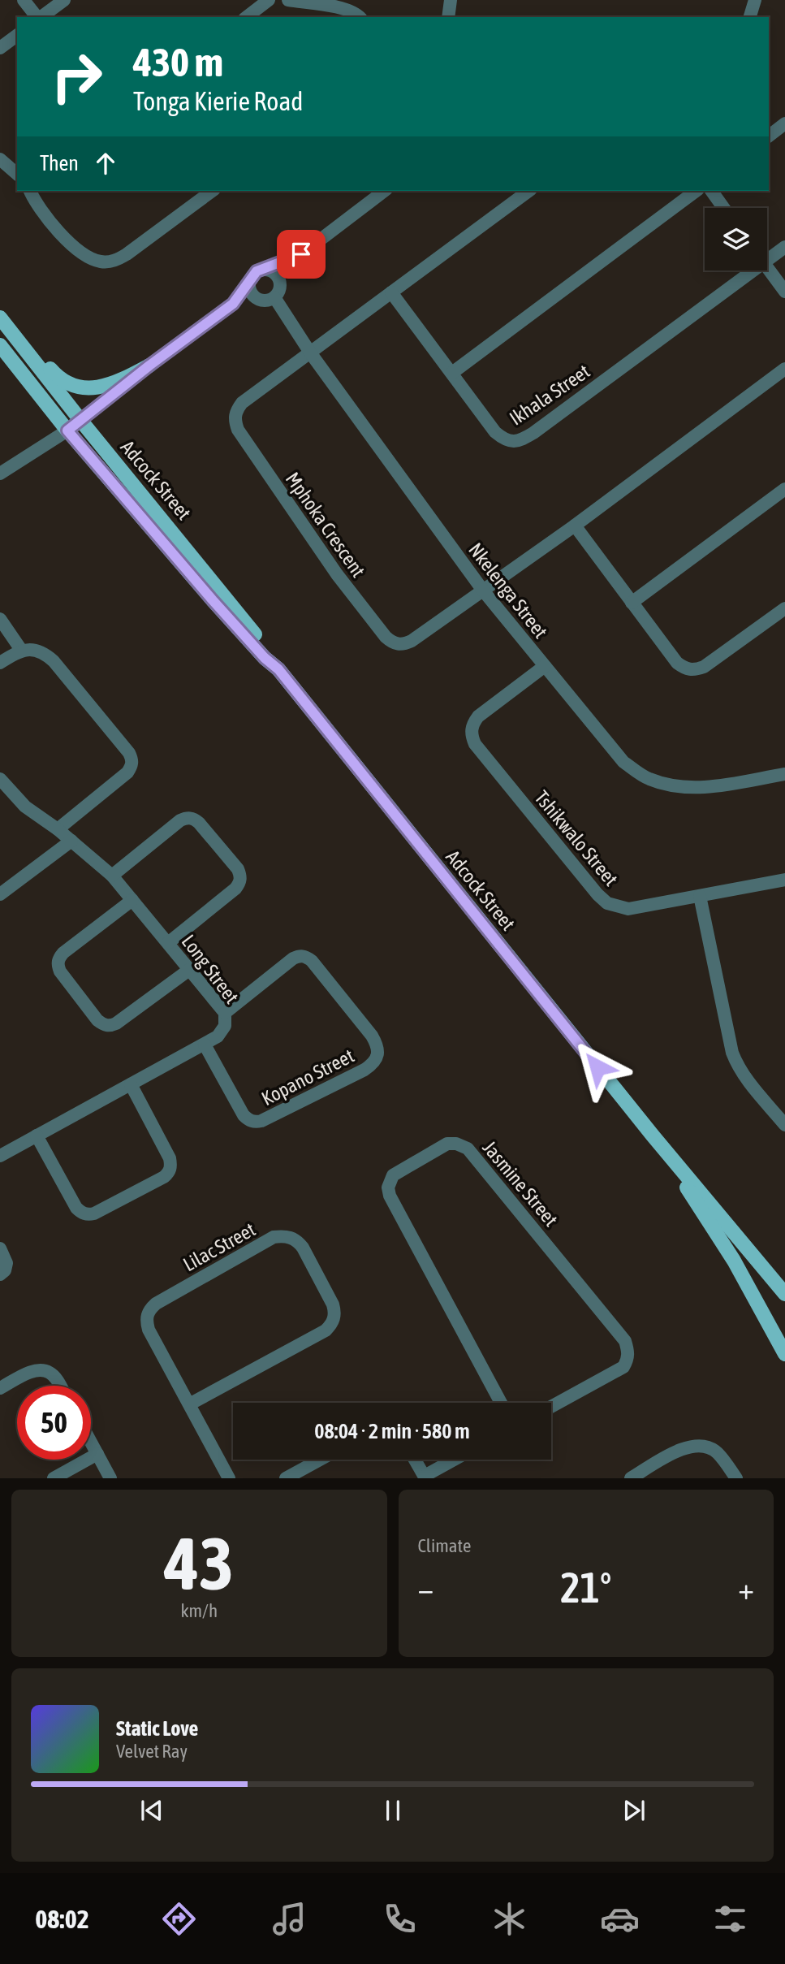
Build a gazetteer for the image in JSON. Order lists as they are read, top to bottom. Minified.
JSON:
{"streets":{"main road":["Adcock Street"],"street":["Ikhala Street","Mphoka Crescent","Nkelenga Street","Tshikwalo Street","Long Street","Kopano Street","Jasmine Street","Lilac Street"]},"crossings":[["Mphoka Crescent","Nkelenga Street"],["Nkelenga Street","Tshikwalo Street"],["Long Street","Kopano Street"]],"page":{"turn":["430 m","Tonga Kierie Road"],"then":"Then","limit":"50","trip":"08:04 · 2 min · 580 m","tile":[["43","km/h"],"Climate"],"heat":["−","21°","+"],"song":["Static Love","Velvet Ray"],"tabs":"08:02"}}
